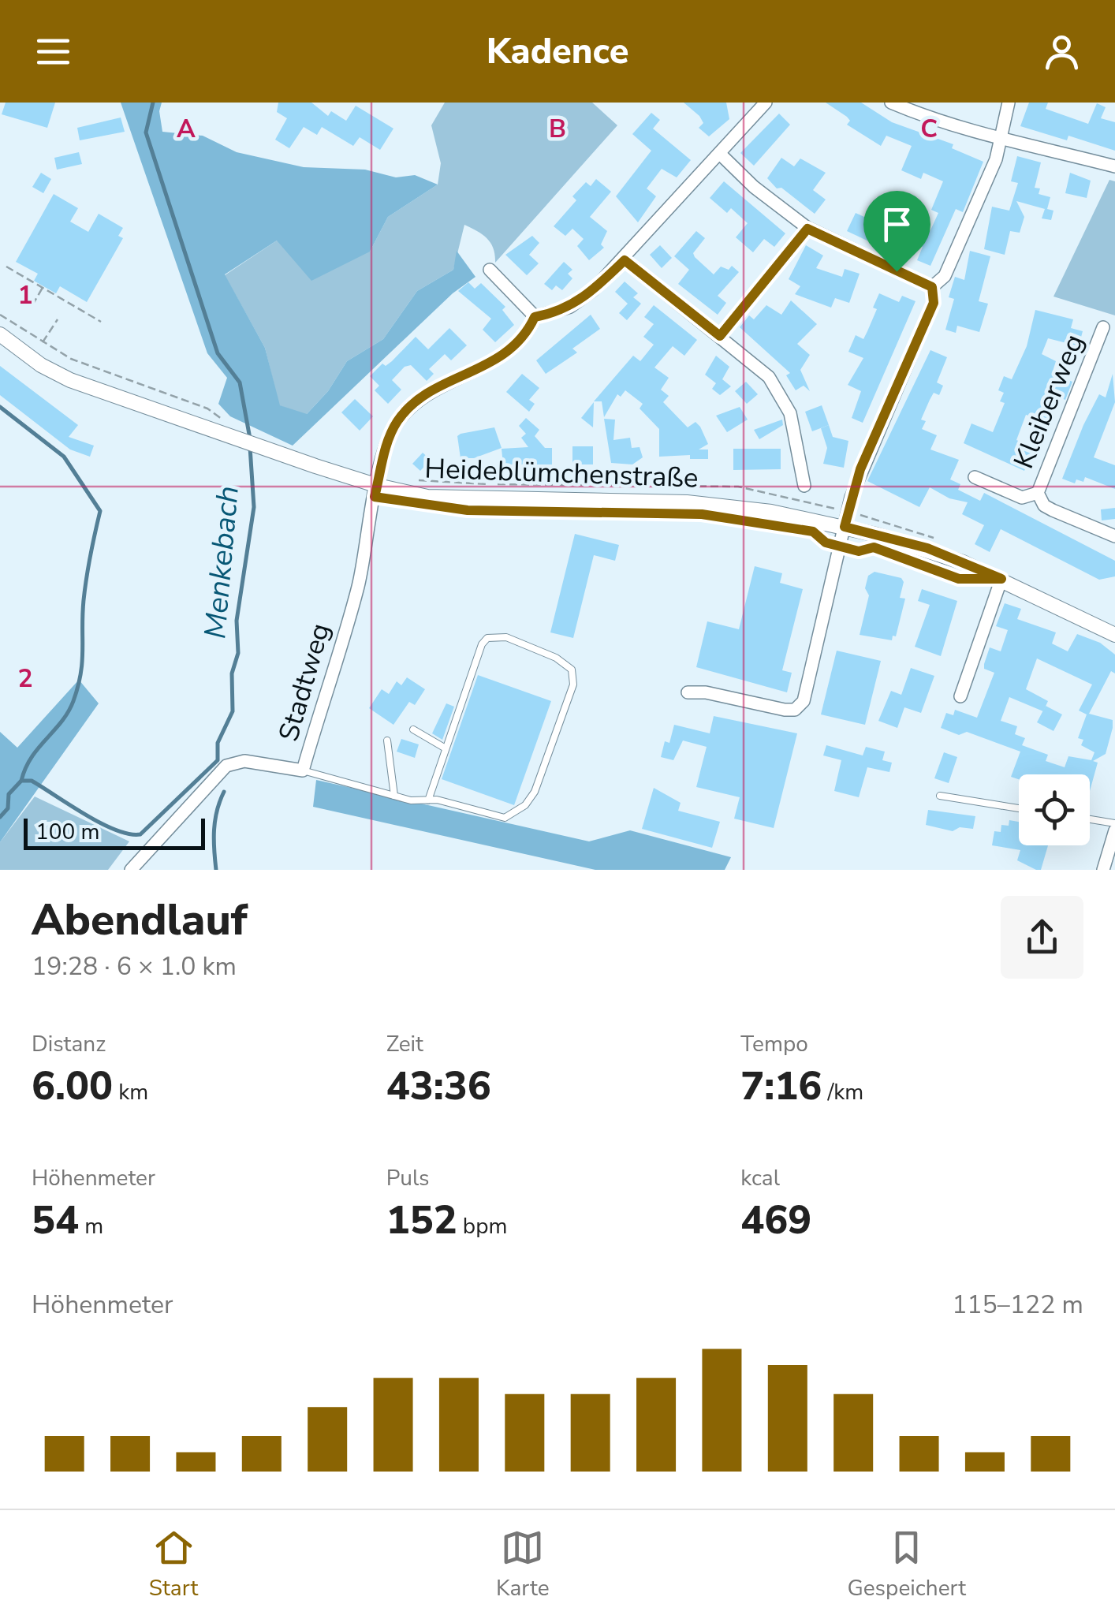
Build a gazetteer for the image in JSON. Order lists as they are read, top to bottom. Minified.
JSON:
{"streets":{"street":["Kleiberweg","Heideblümchenstraße","Stadtweg"]},"crossings":[["Heideblümchenstraße","Stadtweg"]],"water":["Menkebach"],"scale_bar":"100 m","page":{"header":"Kadence","scale":"100 m","heading":["Abendlauf","19:28 · 6 × 1.0 km"],"stats":[["Distanz","6.00 km"],["Zeit","43:36"],["Tempo","7:16 /km"],["Höhenmeter","54 m"],["Puls","152 bpm"],["kcal","469"]],"chart":["Höhenmeter","115–122 m"],"tabs":["Start","Karte","Gespeichert"]},"grid":{"columns":["A","B","C"],"rows":["1","2"]}}
